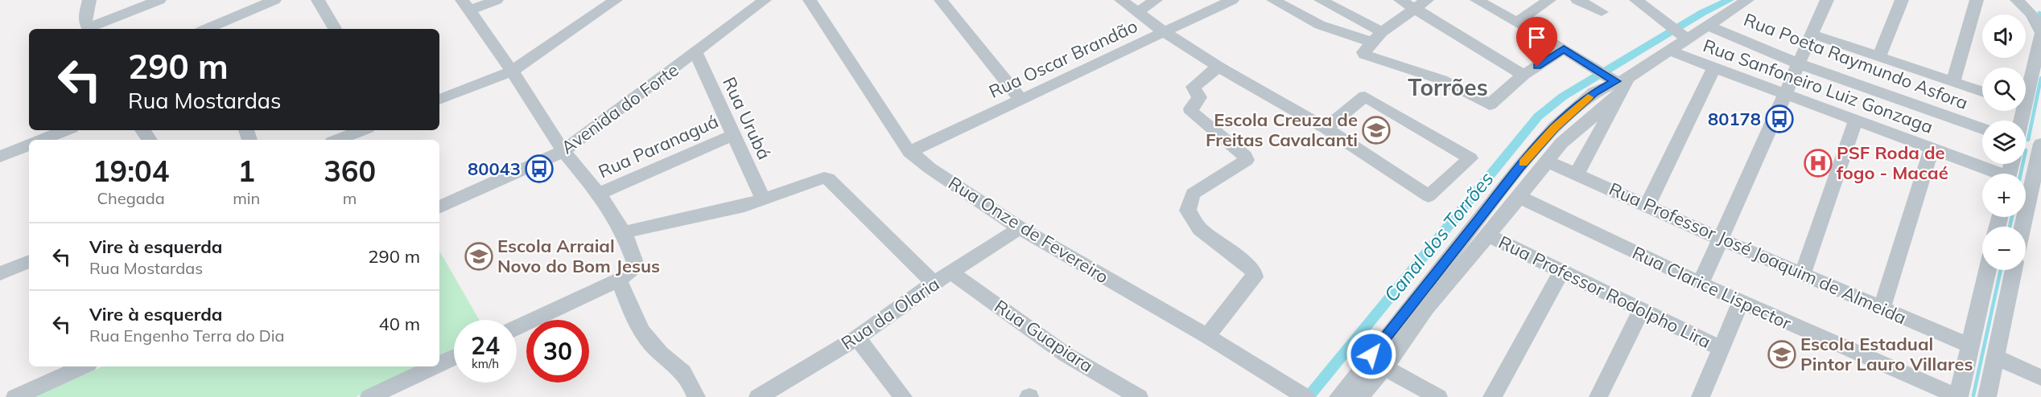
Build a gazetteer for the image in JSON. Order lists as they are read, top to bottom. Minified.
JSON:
{"streets":{"street":["Rua Oscar Brandão","Rua Poeta Raymundo Asfora","Rua Sanfoneiro Luiz Gonzaga","Avenida do Forte","Rua Urubá","Rua Paranaguá","Rua Onze de Fevereiro","Rua Professor José Joaquim de Almeida","Rua Clarice Lispector","Rua Professor Rodolpho Lira","Rua da Olaria","Rua Guapiara"]},"crossings":[["Rua Oscar Brandão","Rua Onze de Fevereiro"],["Avenida do Forte","Rua Urubá"],["Rua Urubá","Rua Paranaguá"],["Rua Onze de Fevereiro","Rua da Olaria"],["Rua da Olaria","Rua Guapiara"]],"districts":["Torrões"],"water":["Canal dos Torrões"],"places":{"bus stop":["80178","80043"],"school or university":["Escola Creuza de Freitas Cavalcanti","Escola Arraial Novo do Bom Jesus","Escola Estadual Pintor Lauro Villares"],"hospital":["PSF Roda de fogo - Macaé"]},"page":{"map_buttons":["+","−"],"turn":["290 m","Rua Mostardas"],"eta":["19:04","Chegada","1","min","360","m"],"list":[{"name":"Vire à esquerda","note":"Rua Mostardas","value":"290 m"},{"name":"Vire à esquerda","note":"Rua Engenho Terra do Dia","value":"40 m"}],"speed":"24 km/h","limit":"30"}}
